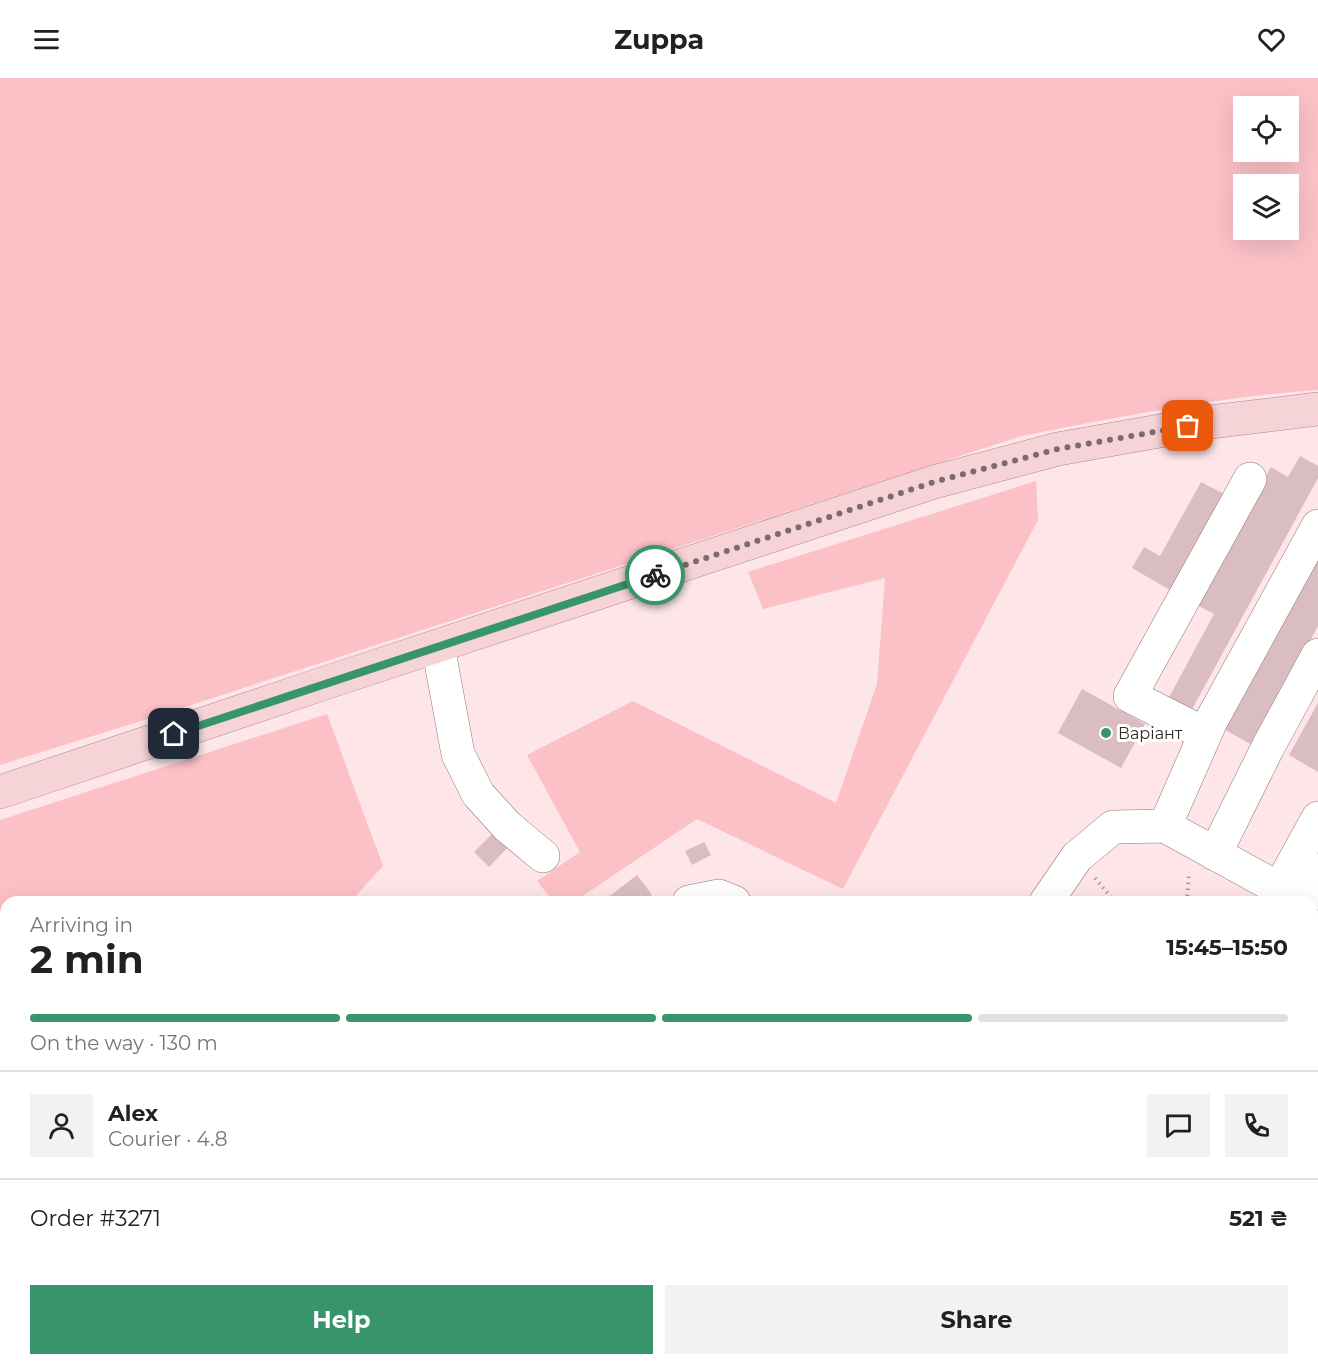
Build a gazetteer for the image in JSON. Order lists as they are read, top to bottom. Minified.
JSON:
{"places":["Варіант"],"page":{"header":"Zuppa","heading":["2 min","Arriving in","15:45–15:50"],"panel":["Alex","Courier · 4.8","Order #3271","521 ₴"],"bar":"On the way · 130 m","buttons":["Help","Share"]}}
